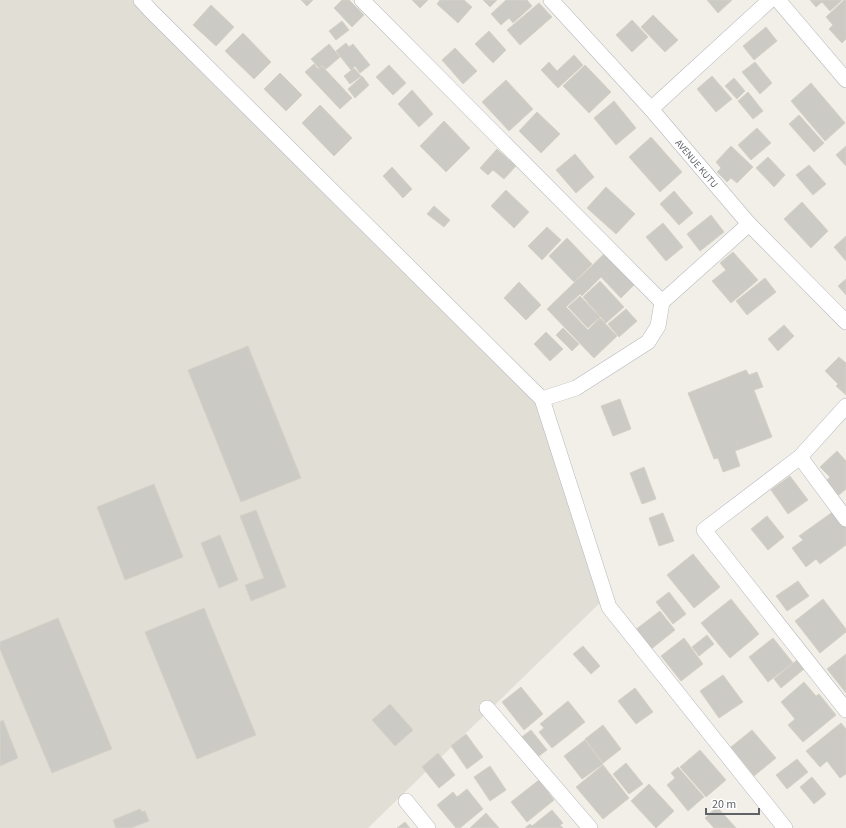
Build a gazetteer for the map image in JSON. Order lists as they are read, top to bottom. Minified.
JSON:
{"streets":{"street":["AVENUE KUTU"]},"scale_bar":"20 m"}
